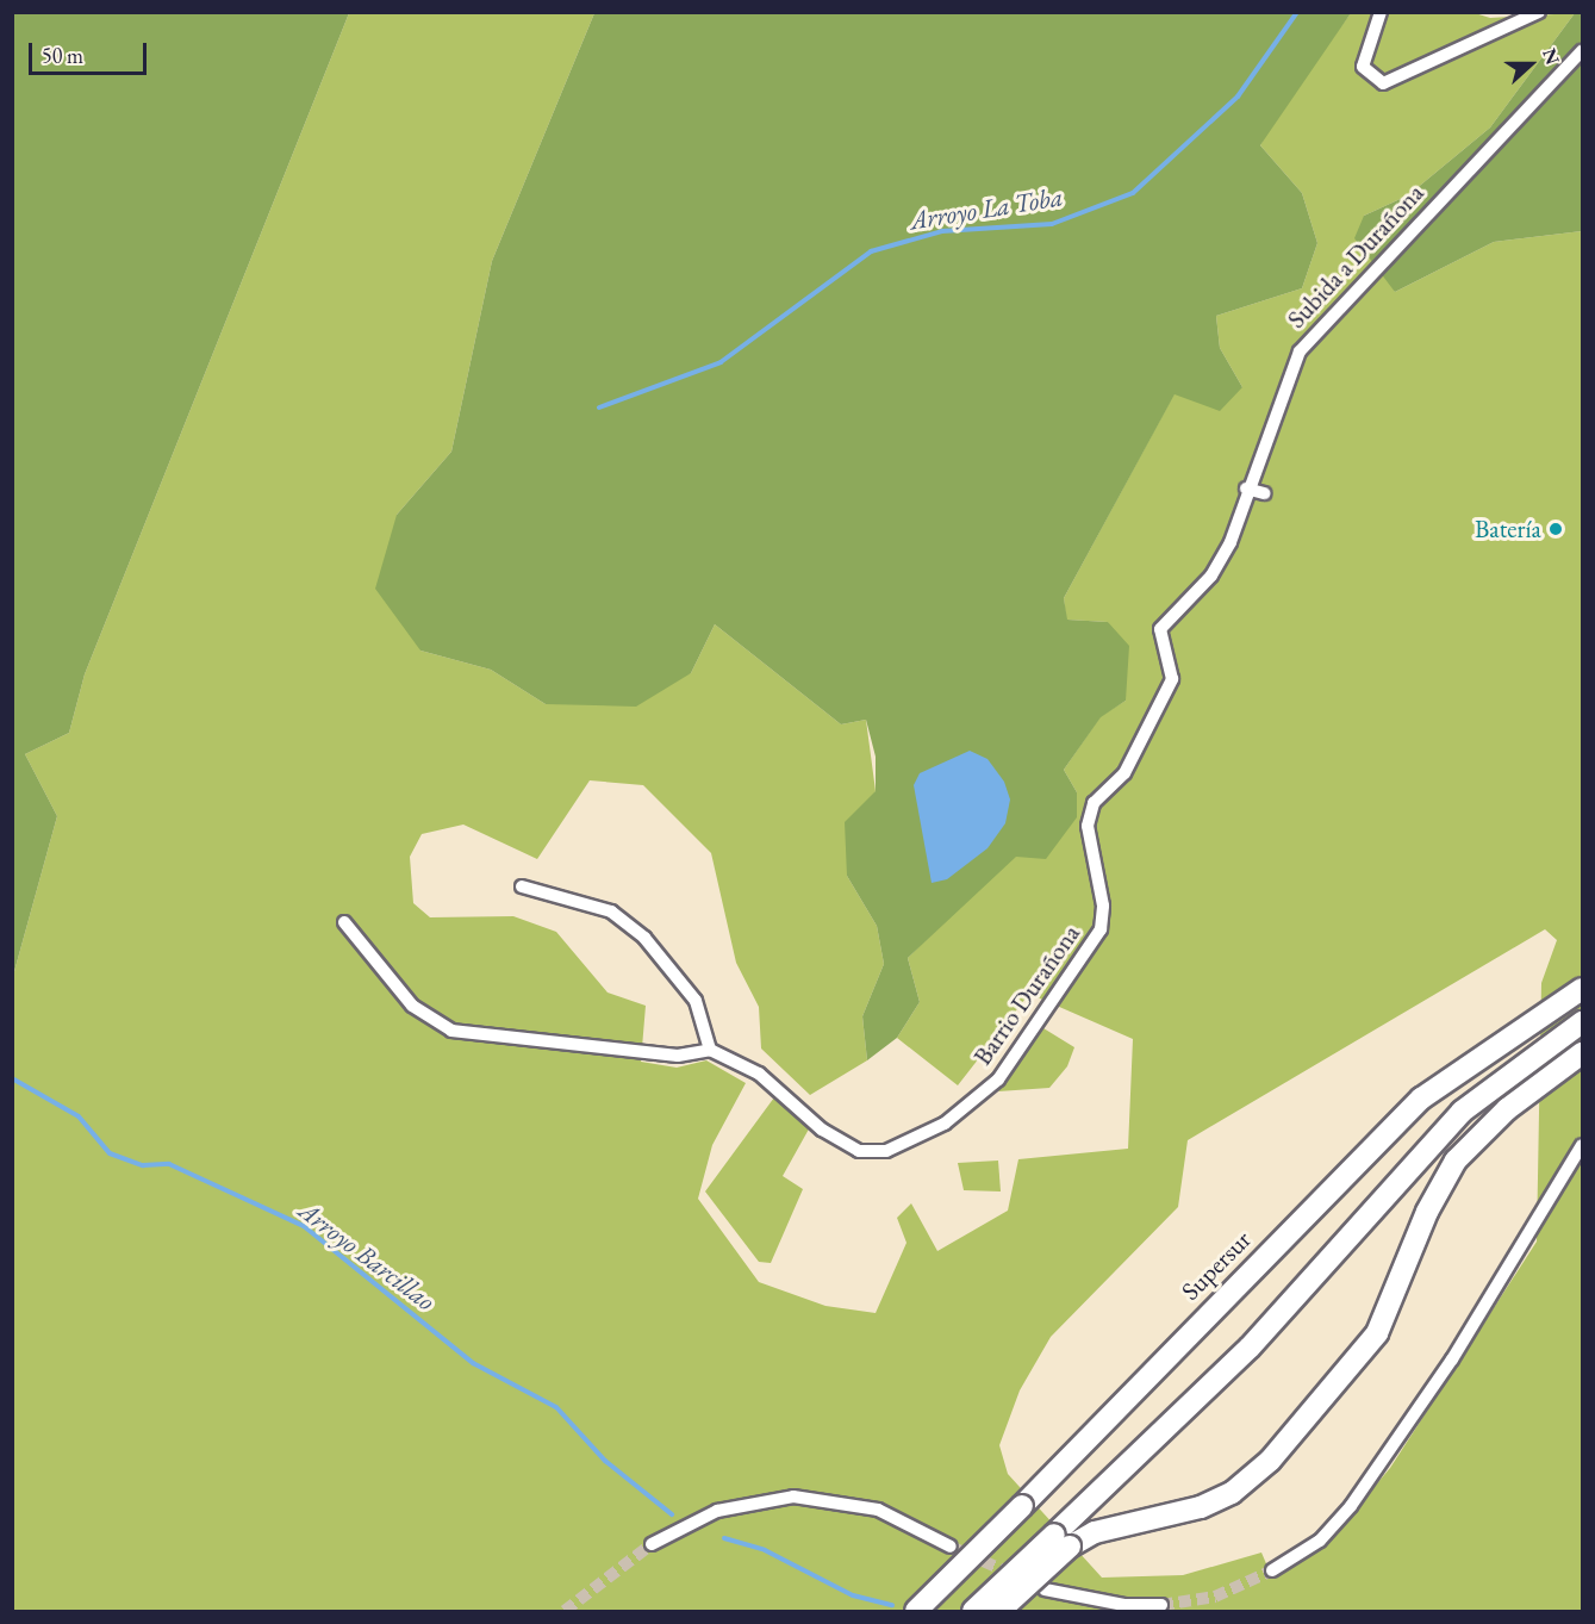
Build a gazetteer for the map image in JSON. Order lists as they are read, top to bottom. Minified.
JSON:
{"streets":{"highway":["Supersur"],"street":["Subida a Durañona","Barrio Durañona"]},"crossings":[["Subida a Durañona","Barrio Durañona"]],"water":["Arroyo La Toba","Arroyo Barcillao"],"places":["Batería"],"scale_bar":"50 m","north":"right"}
